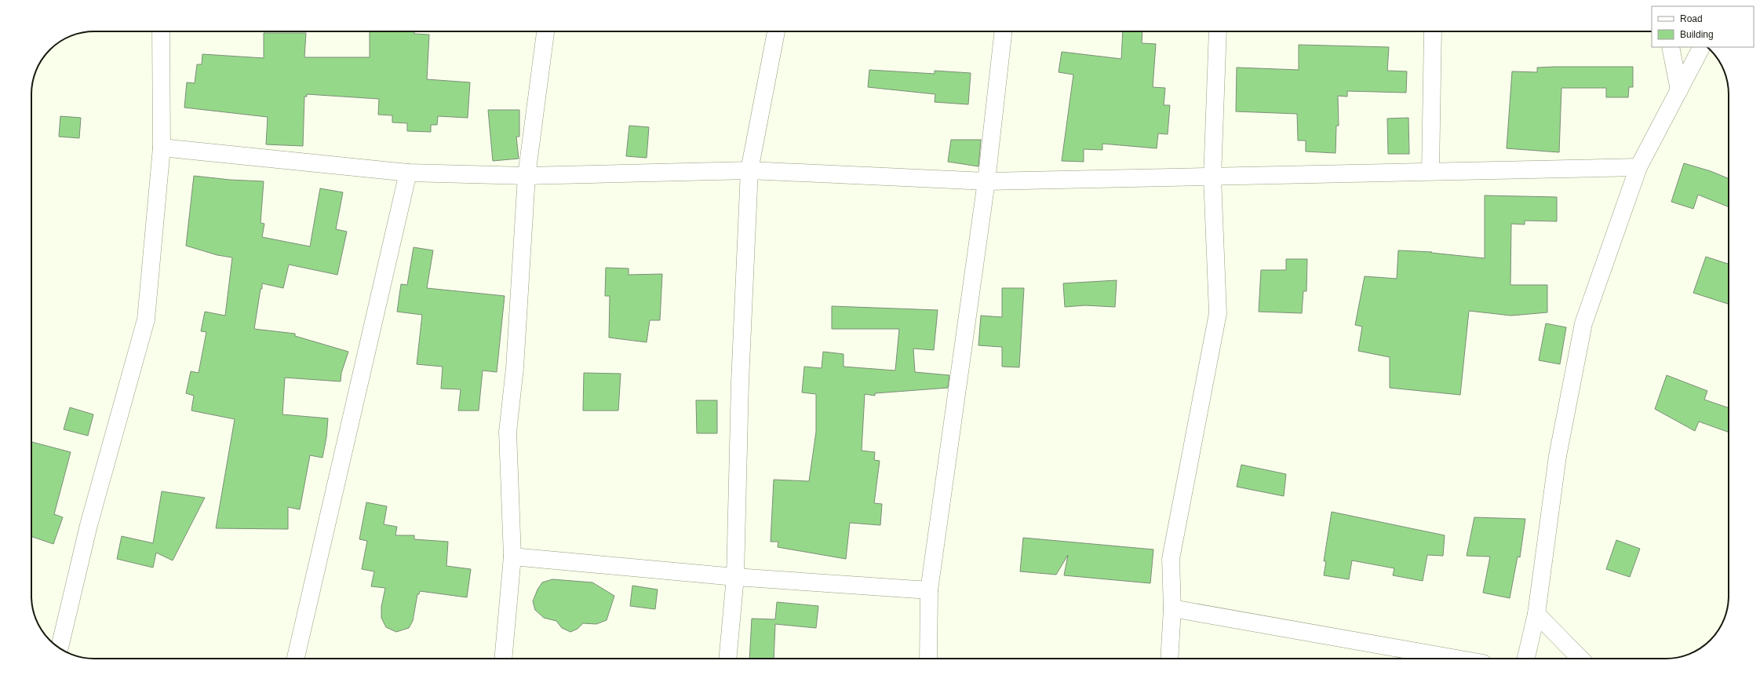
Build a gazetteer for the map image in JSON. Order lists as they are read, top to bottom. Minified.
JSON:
{"legend":["Road","Building"]}
